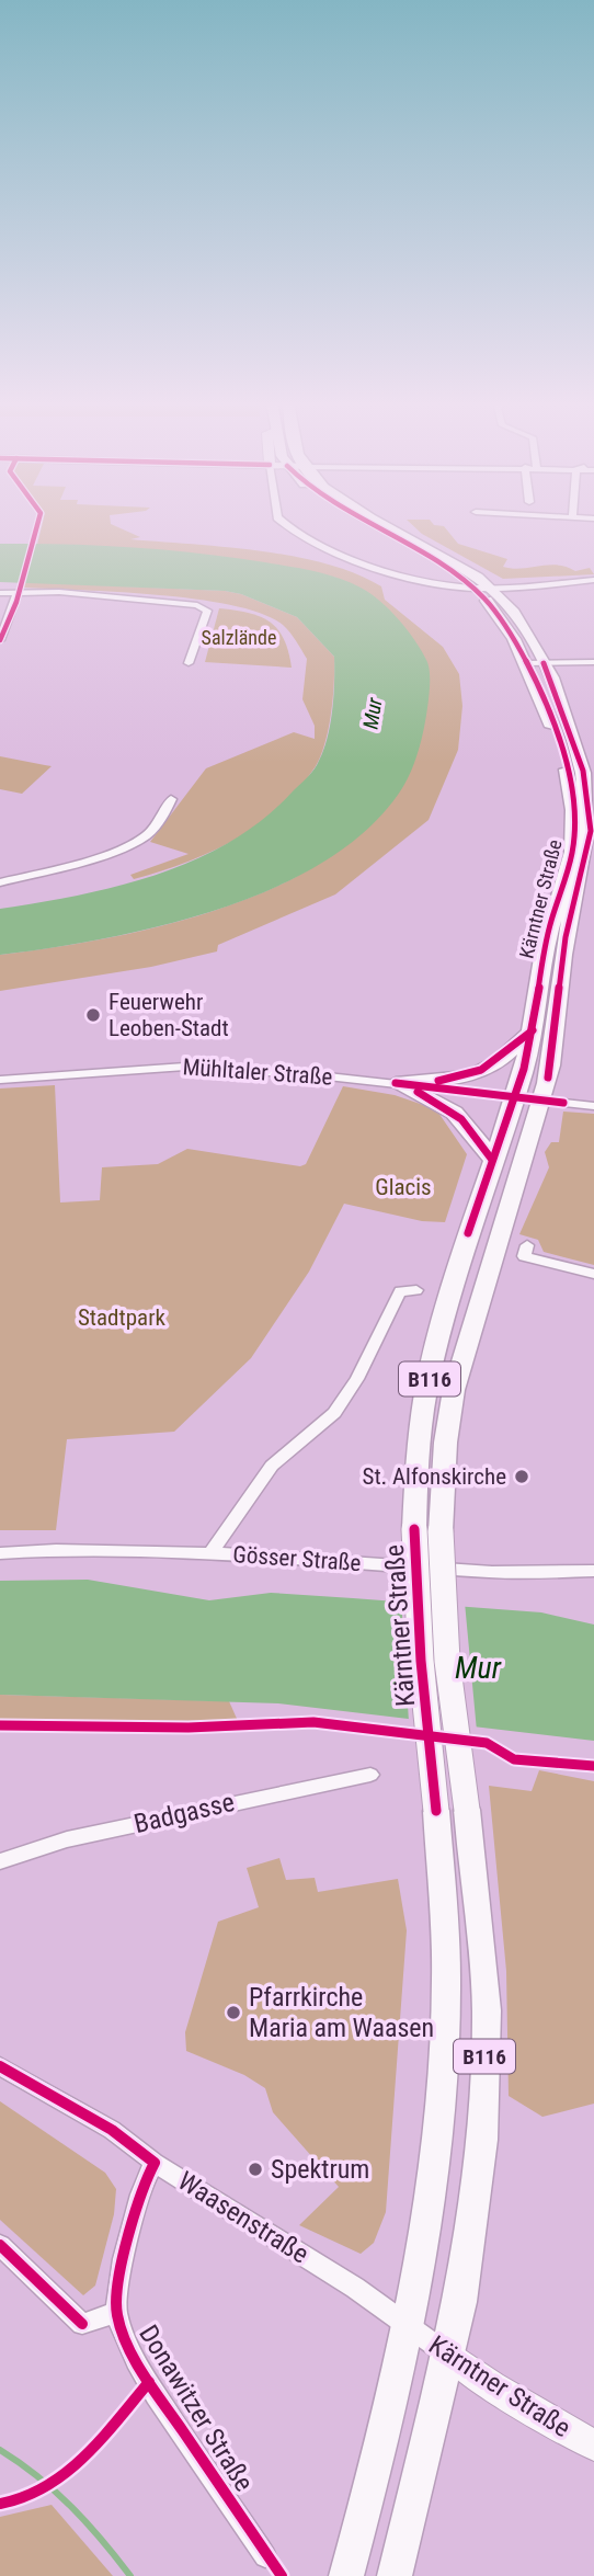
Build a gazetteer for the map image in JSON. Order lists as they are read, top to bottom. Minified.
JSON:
{"streets":{"main road":["Kärntner Straße","B116"],"street":["Mühltaler Straße","Gösser Straße","Badgasse","Waasenstraße","Donawitzer Straße"]},"crossings":[["Kärntner Straße","Mühltaler Straße"],["Kärntner Straße","B116"],["Kärntner Straße","Waasenstraße"],["B116","Waasenstraße"],["Waasenstraße","Donawitzer Straße"]],"water":["Mur"],"parks":["Salzlände","Glacis","Stadtpark"],"places":["Feuerwehr Leoben-Stadt","St. Alfonskirche","Pfarrkirche Maria am Waasen","Spektrum"]}
